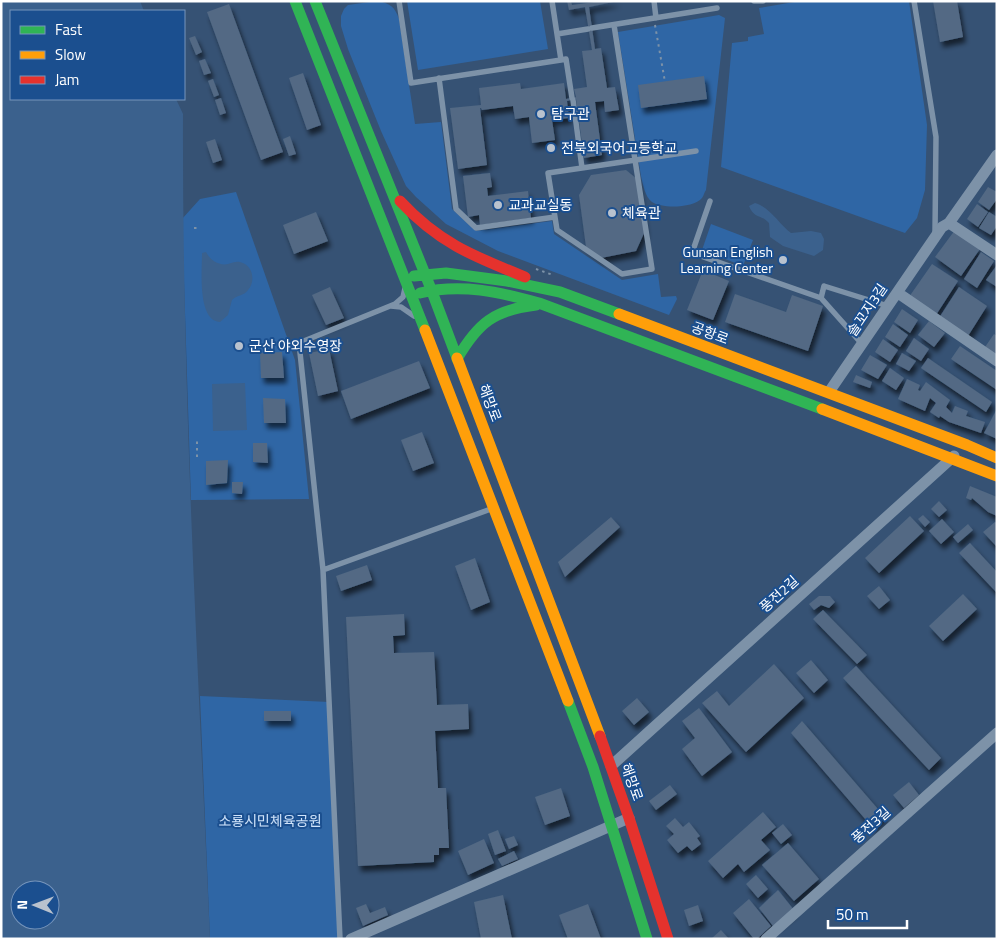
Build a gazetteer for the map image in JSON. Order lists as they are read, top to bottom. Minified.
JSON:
{"streets":{"main road":["공항로","해망로"],"street":["솔꼬지3길","풍전2길","풍전3길"]},"crossings":[["솔꼬지3길","공항로"],["공항로","해망로"],["공항로","풍전2길"],["해망로","풍전2길"]],"parks":["소룡시민체육공원"],"places":["탐구관","전북외국어고등학교","교과교실동","체육관","Gunsan English Learning Center","군산 야외수영장"],"legend":["Fast","Slow","Jam"],"scale_bar":"50 m","north":"left"}
